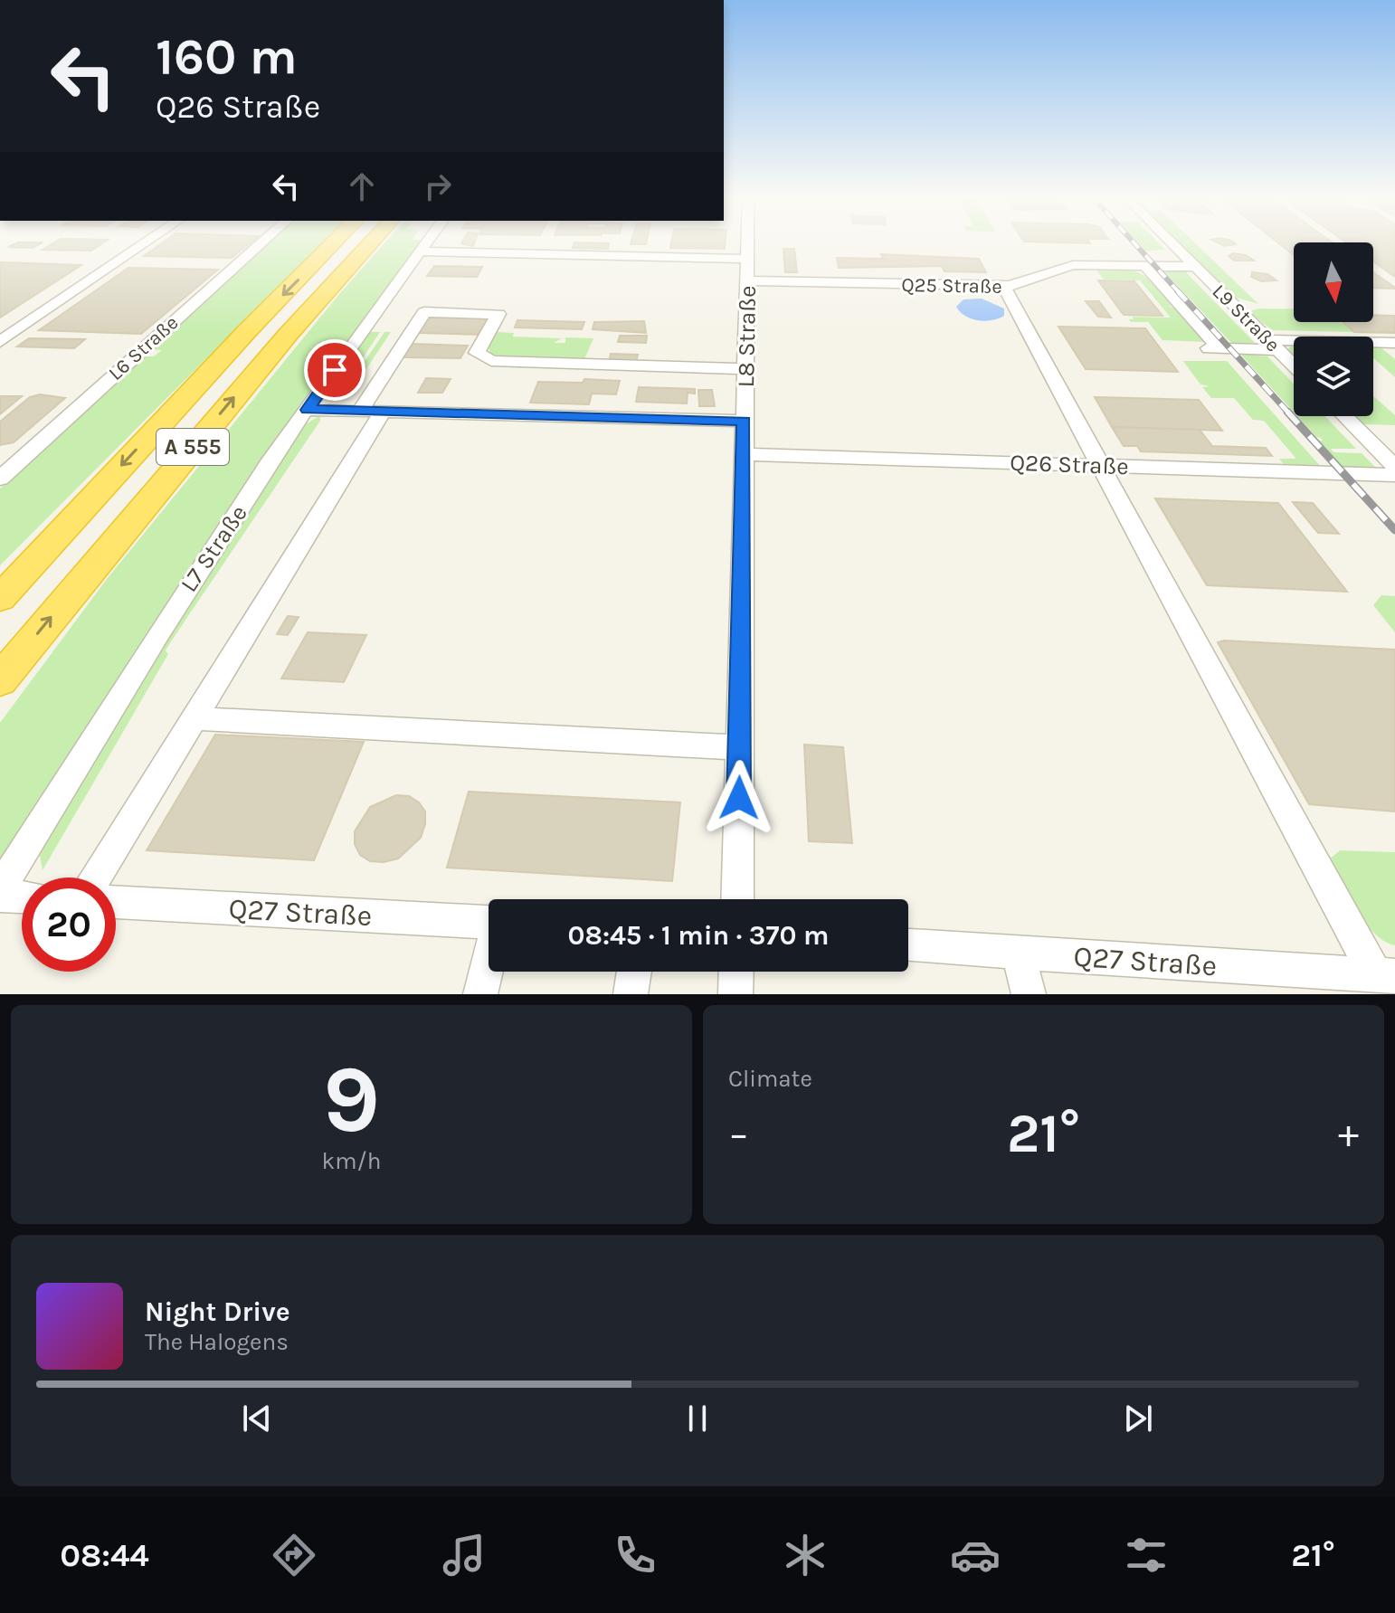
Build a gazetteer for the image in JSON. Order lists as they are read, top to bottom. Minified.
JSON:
{"streets":{"highway":["A 555"],"lane":["Q25 Straße","L9 Straße","L8 Straße","L6 Straße","Q26 Straße","L7 Straße","Q27 Straße"]},"crossings":[["Q25 Straße","L9 Straße"],["Q25 Straße","L8 Straße"],["Q25 Straße","L7 Straße"],["L8 Straße","Q26 Straße"]],"north":"bottom","page":{"turn":["160 m","Q26 Straße"],"limit":"20","trip":"08:45 · 1 min · 370 m","tile":[["9","km/h"],"Climate"],"heat":["−","21°","+"],"song":["Night Drive","The Halogens"],"tabs":["08:44","21°"]}}
